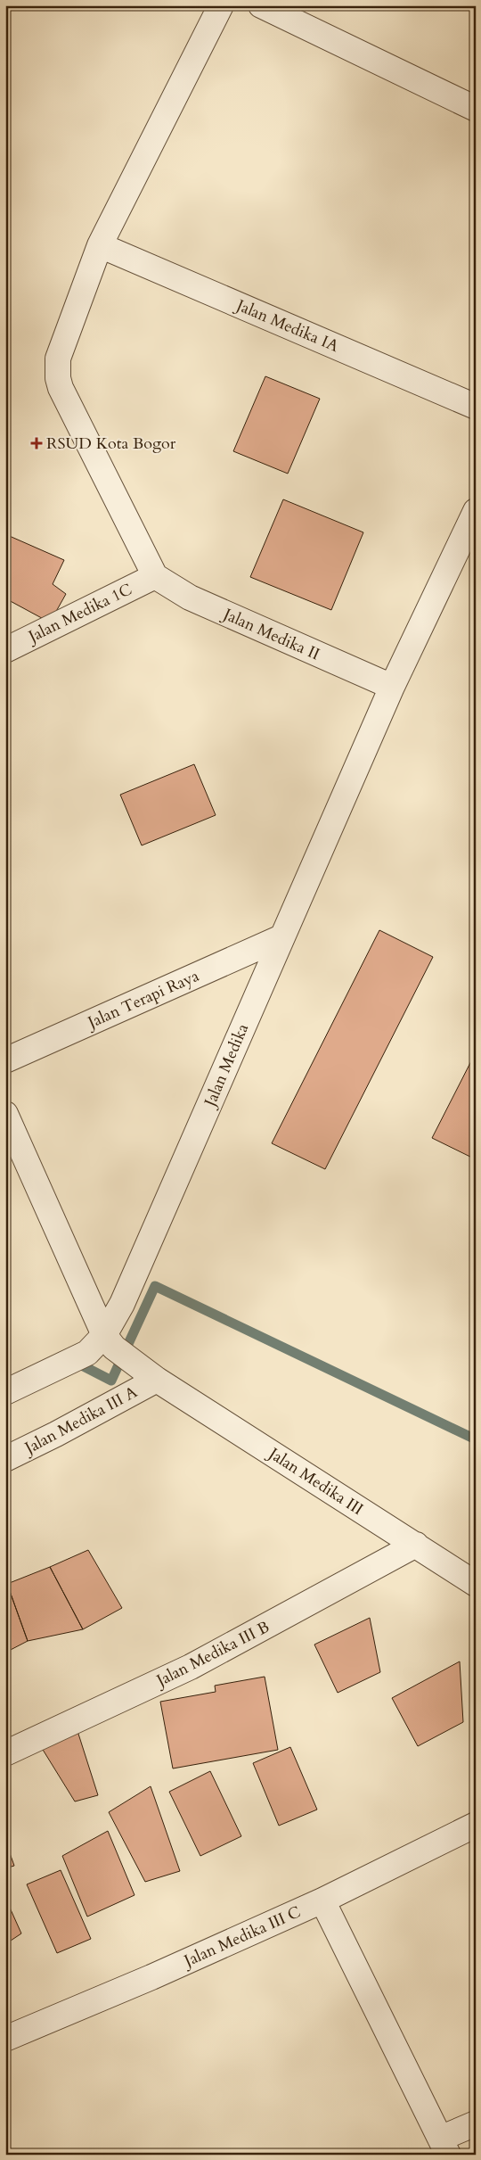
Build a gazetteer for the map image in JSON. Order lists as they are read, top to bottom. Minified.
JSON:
{"streets":{"street":["Jalan Medika IA","Jalan Medika 1C","Jalan Medika II","Jalan Terapi Raya","Jalan Medika","Jalan Medika III A","Jalan Medika III","Jalan Medika III B","Jalan Medika III C"]},"crossings":[["Jalan Medika 1C","Jalan Medika II"],["Jalan Medika II","Jalan Medika"],["Jalan Terapi Raya","Jalan Medika"],["Jalan Medika","Jalan Medika III"],["Jalan Medika III A","Jalan Medika III"],["Jalan Medika III","Jalan Medika III B"]],"places":{"health":["RSUD Kota Bogor"]}}
